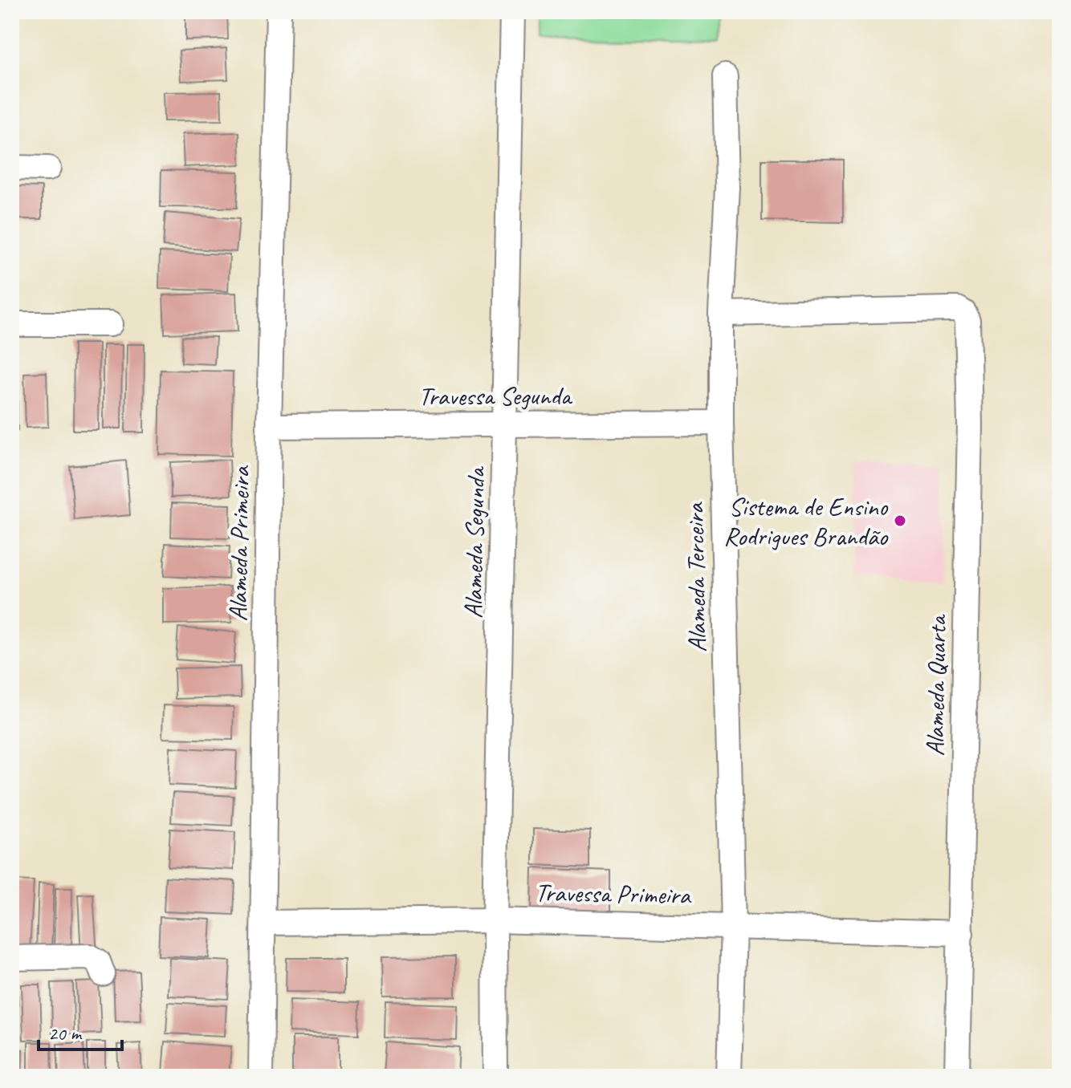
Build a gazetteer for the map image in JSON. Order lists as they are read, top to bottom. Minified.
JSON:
{"streets":{"street":["Travessa Segunda","Alameda Segunda","Alameda Primeira","Alameda Terceira","Alameda Quarta","Travessa Primeira"]},"crossings":[["Travessa Segunda","Alameda Segunda"],["Travessa Segunda","Alameda Primeira"],["Travessa Segunda","Alameda Terceira"],["Alameda Segunda","Travessa Primeira"],["Alameda Primeira","Travessa Primeira"],["Alameda Terceira","Alameda Quarta"],["Alameda Terceira","Travessa Primeira"],["Alameda Quarta","Travessa Primeira"]],"places":["Sistema de Ensino Rodrigues Brandão"],"scale_bar":"20 m"}
